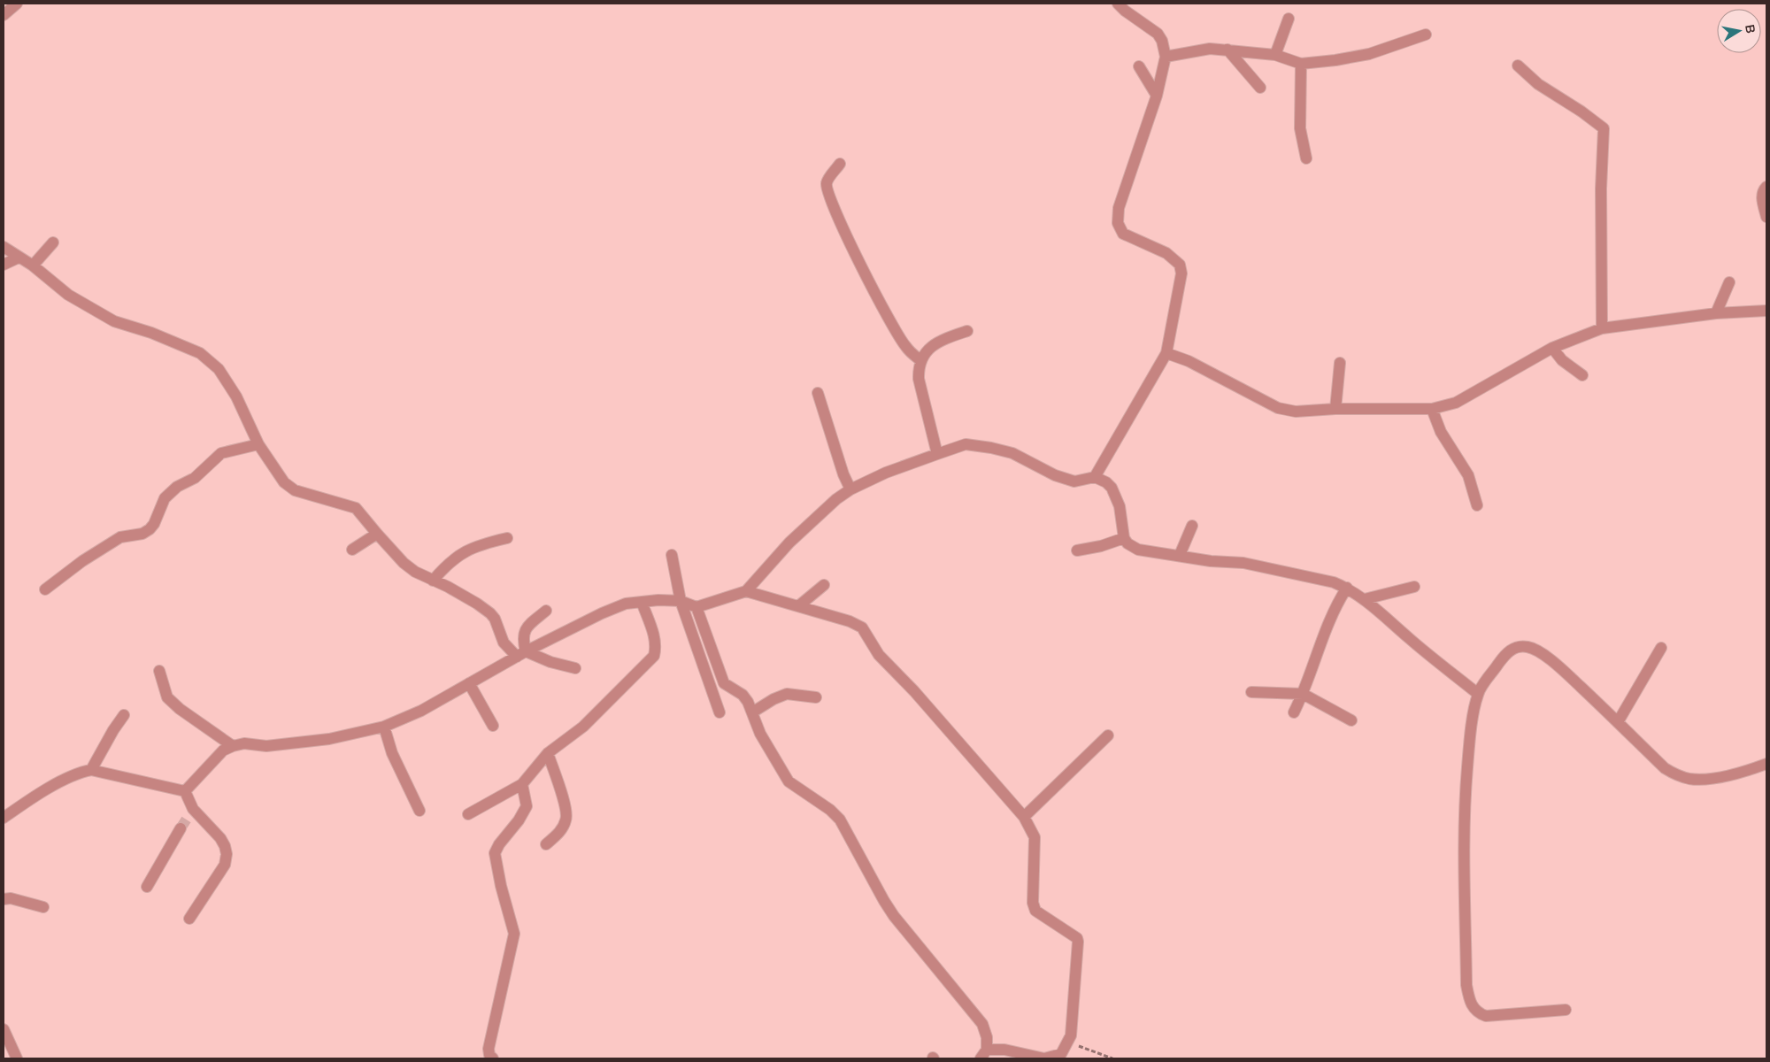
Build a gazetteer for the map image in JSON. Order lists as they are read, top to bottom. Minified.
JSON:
{"north":"right"}
